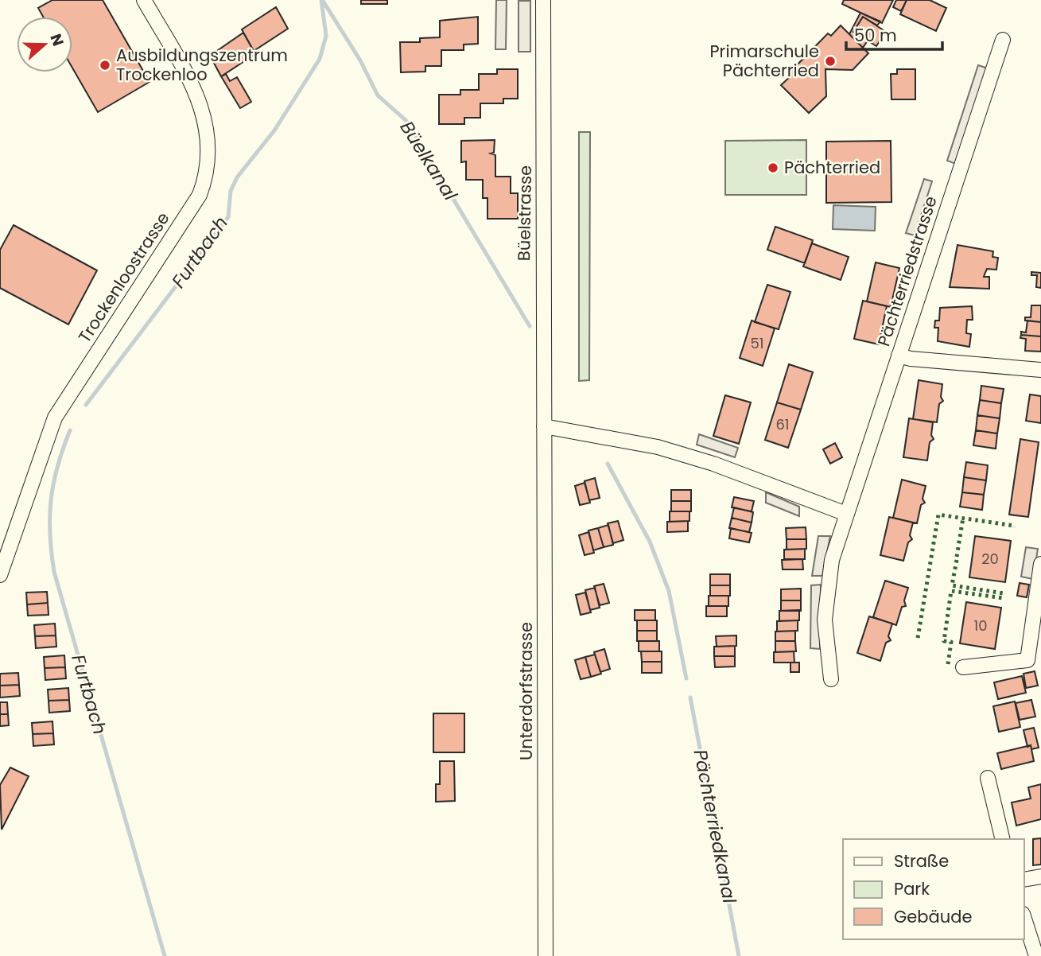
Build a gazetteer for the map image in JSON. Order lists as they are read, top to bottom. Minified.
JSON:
{"streets":{"street":["Büelstrasse","Pächterriedstrasse","Trockenloostrasse","Unterdorfstrasse"]},"crossings":[["Büelstrasse","Unterdorfstrasse"]],"water":["Büelkanal","Furtbach","Pächterriedkanal"],"places":["Primarschule Pächterried","Ausbildungszentrum Trockenloo","Pächterried"],"house_numbers":["51","61","20","10"],"legend":["Straße","Park","Gebäude"],"scale_bar":"50 m","north":"right"}
